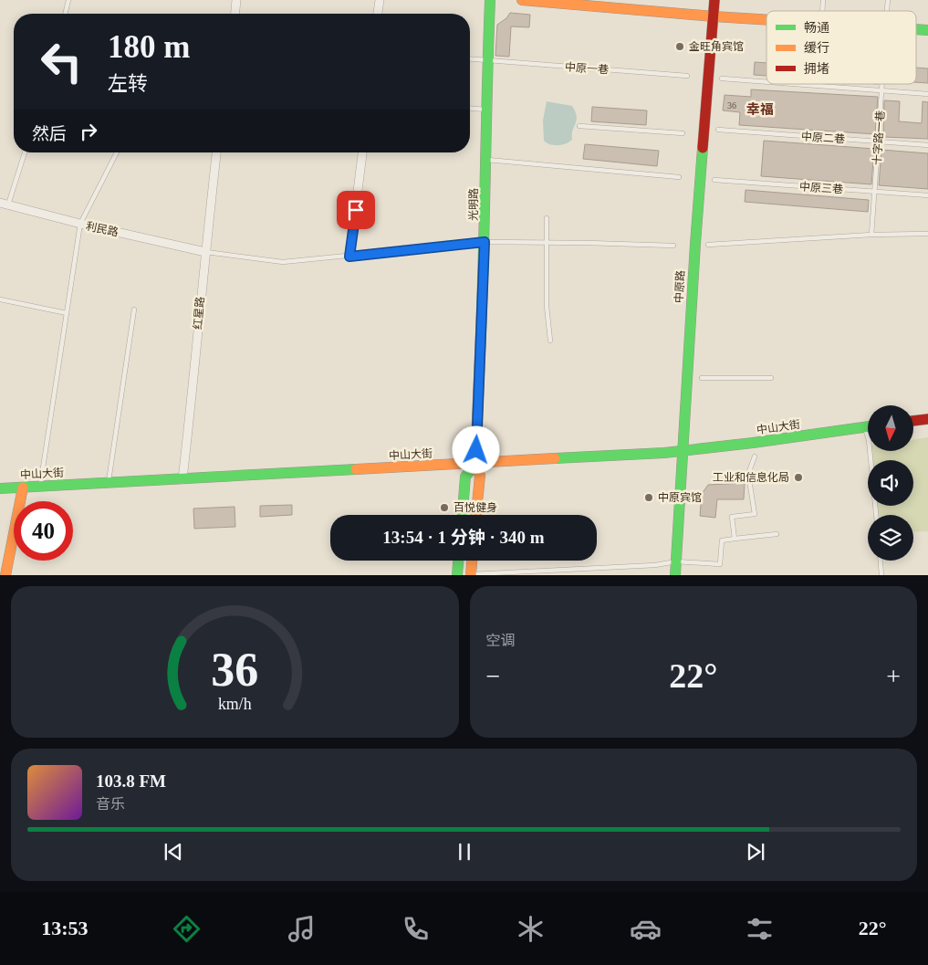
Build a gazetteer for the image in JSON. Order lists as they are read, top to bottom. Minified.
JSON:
{"streets":{"main road":["光明路","中原路","中山大街"],"street":["利民路","红星路"],"lane":["中原一巷","中原二巷","十字路一巷","中原三巷"]},"crossings":[["中原一巷","光明路"],["中原二巷","十字路一巷"],["十字路一巷","中原三巷"],["光明路","中山大街"],["利民路","红星路"],["中原路","中山大街"],["红星路","中山大街"]],"districts":["幸福"],"places":["金旺角宾馆","工业和信息化局","中原宾馆","百悦健身"],"house_numbers":["36"],"legend":["畅通","缓行","拥堵"],"north":"bottom","page":{"turn":["180 m","左转"],"then":"然后","limit":"40","trip":"13:54 · 1 分钟 · 340 m","tile":"空调","heat":["−","22°","+"],"song":["103.8 FM","音乐"],"tabs":["13:53","22°"],"gauge":["36","km/h"]}}
